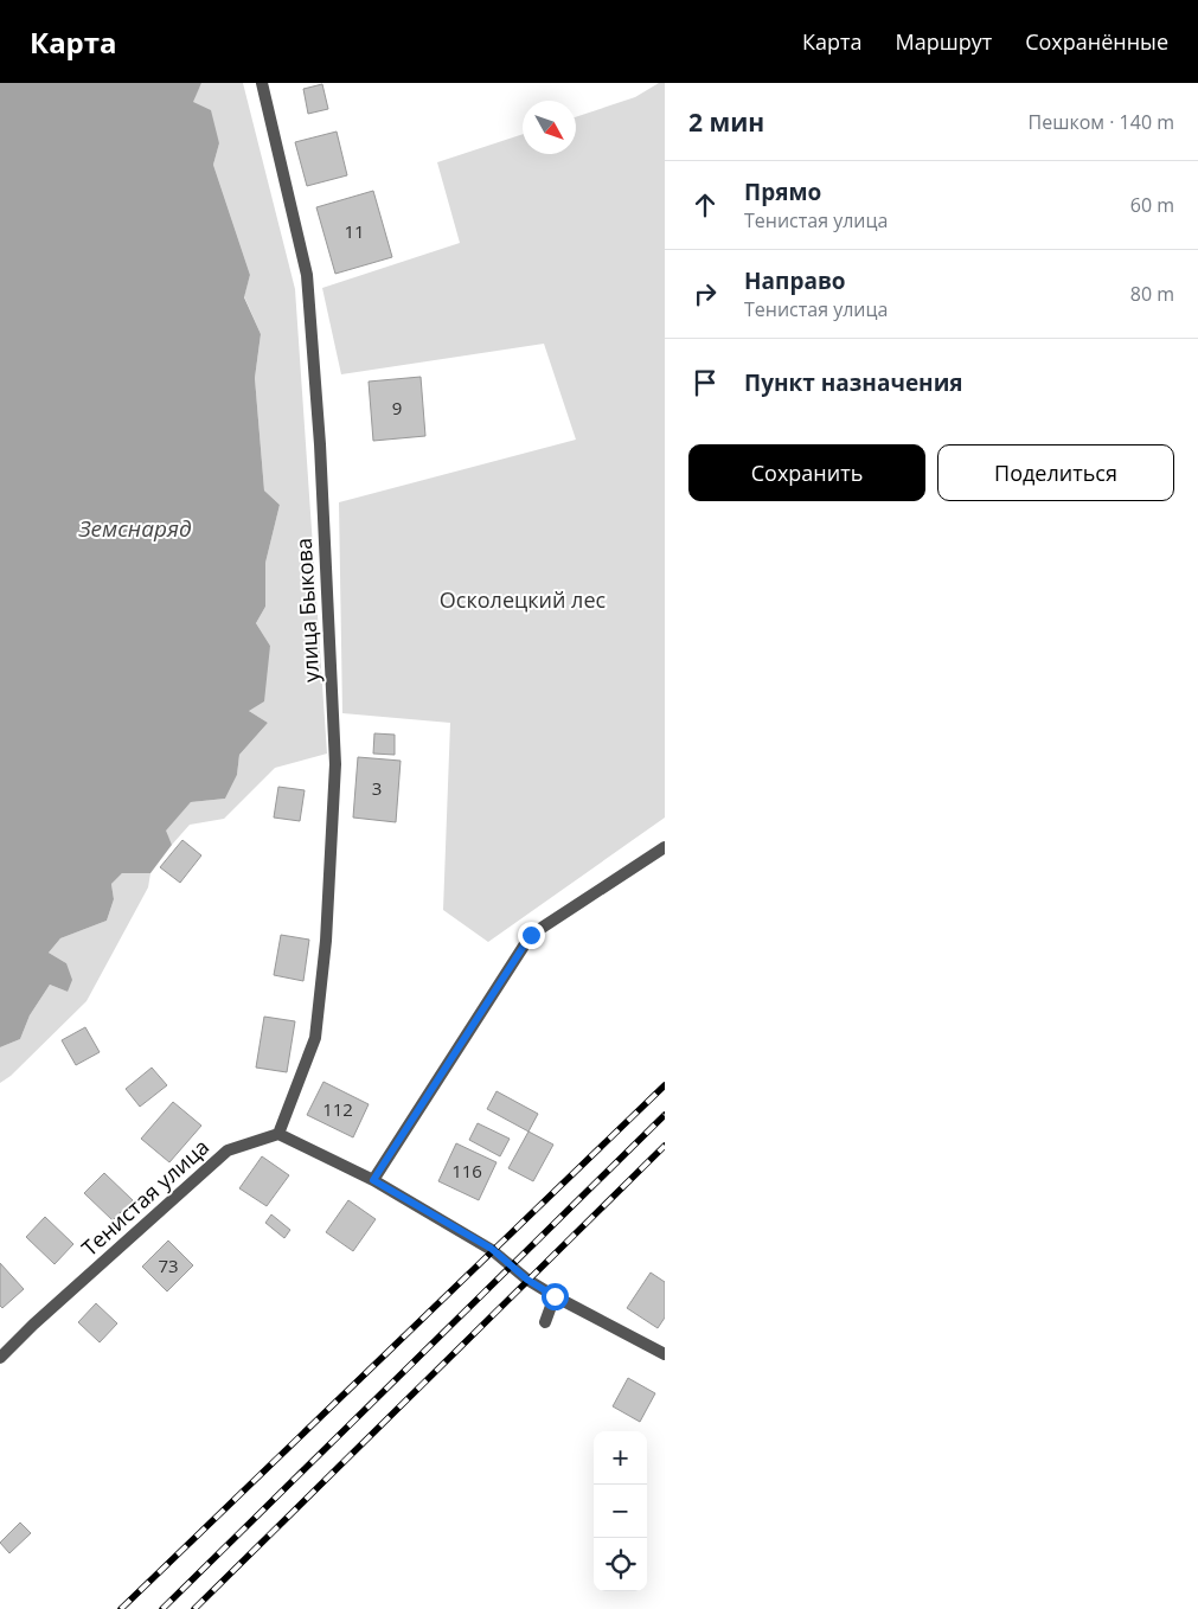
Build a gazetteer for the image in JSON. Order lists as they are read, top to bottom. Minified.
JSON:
{"streets":{"street":["улица Быкова","Тенистая улица"]},"crossings":[["улица Быкова","Тенистая улица"]],"water":["Земснаряд"],"parks":["Осколецкий лес"],"house_numbers":["11","9","3","112","116","73"],"north":"bottom right","page":{"header":"Карта","nav":["Карта","Маршрут","Сохранённые"],"heading":["2 мин","Пешком · 140 m"],"list":[["Прямо","Тенистая улица","60 m"],["Направо","Тенистая улица","80 m"],"Пункт назначения"],"buttons":["Сохранить","Поделиться"],"map_buttons":["+","−"]}}
